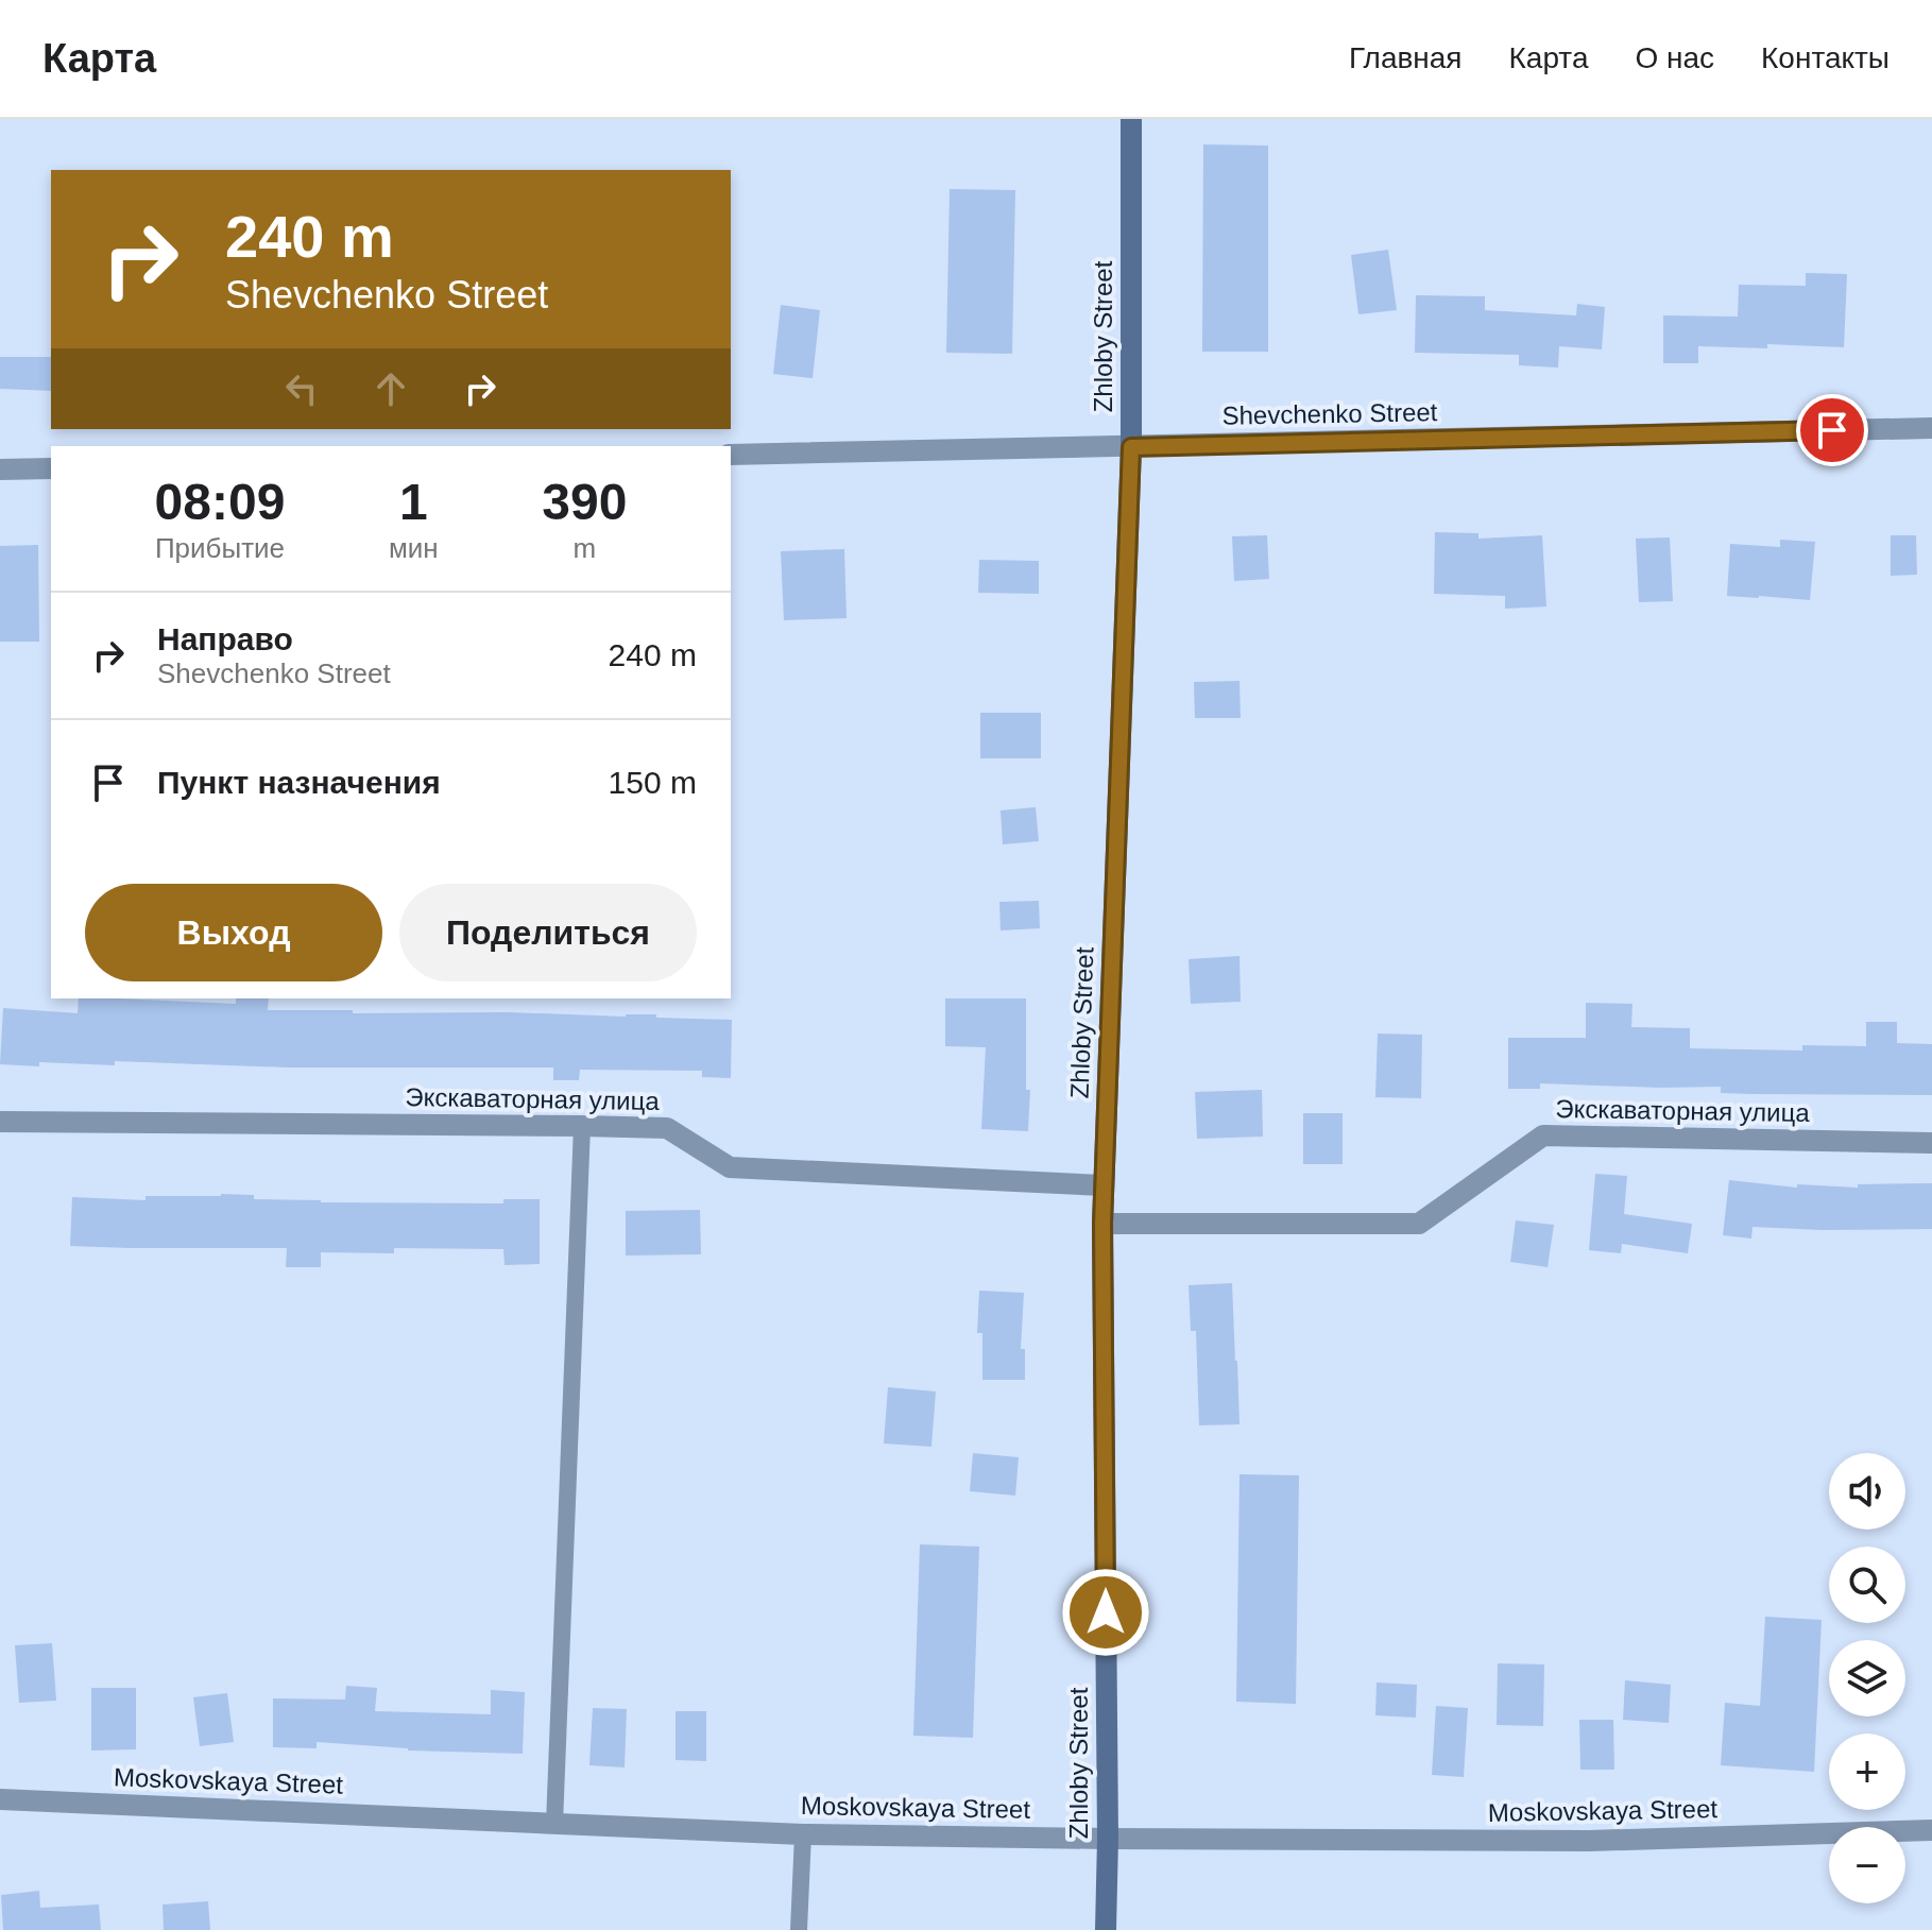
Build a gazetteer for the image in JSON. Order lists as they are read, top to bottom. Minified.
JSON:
{"streets":{"street":["Zhloby Street","Shevchenko Street","Экскаваторная улица","Moskovskaya Street"]},"crossings":[["Zhloby Street","Shevchenko Street"],["Zhloby Street","Экскаваторная улица"],["Zhloby Street","Moskovskaya Street"]],"page":{"header":"Карта","nav":["Главная","Карта","О нас","Контакты"],"turn":["240 m","Shevchenko Street"],"eta":["08:09","Прибытие","1","мин","390","m"],"list":[{"name":"Направо","note":"Shevchenko Street","value":"240 m"},{"name":"Пункт назначения","value":"150 m"}],"buttons":["Выход","Поделиться"],"map_buttons":["+","−"]}}
